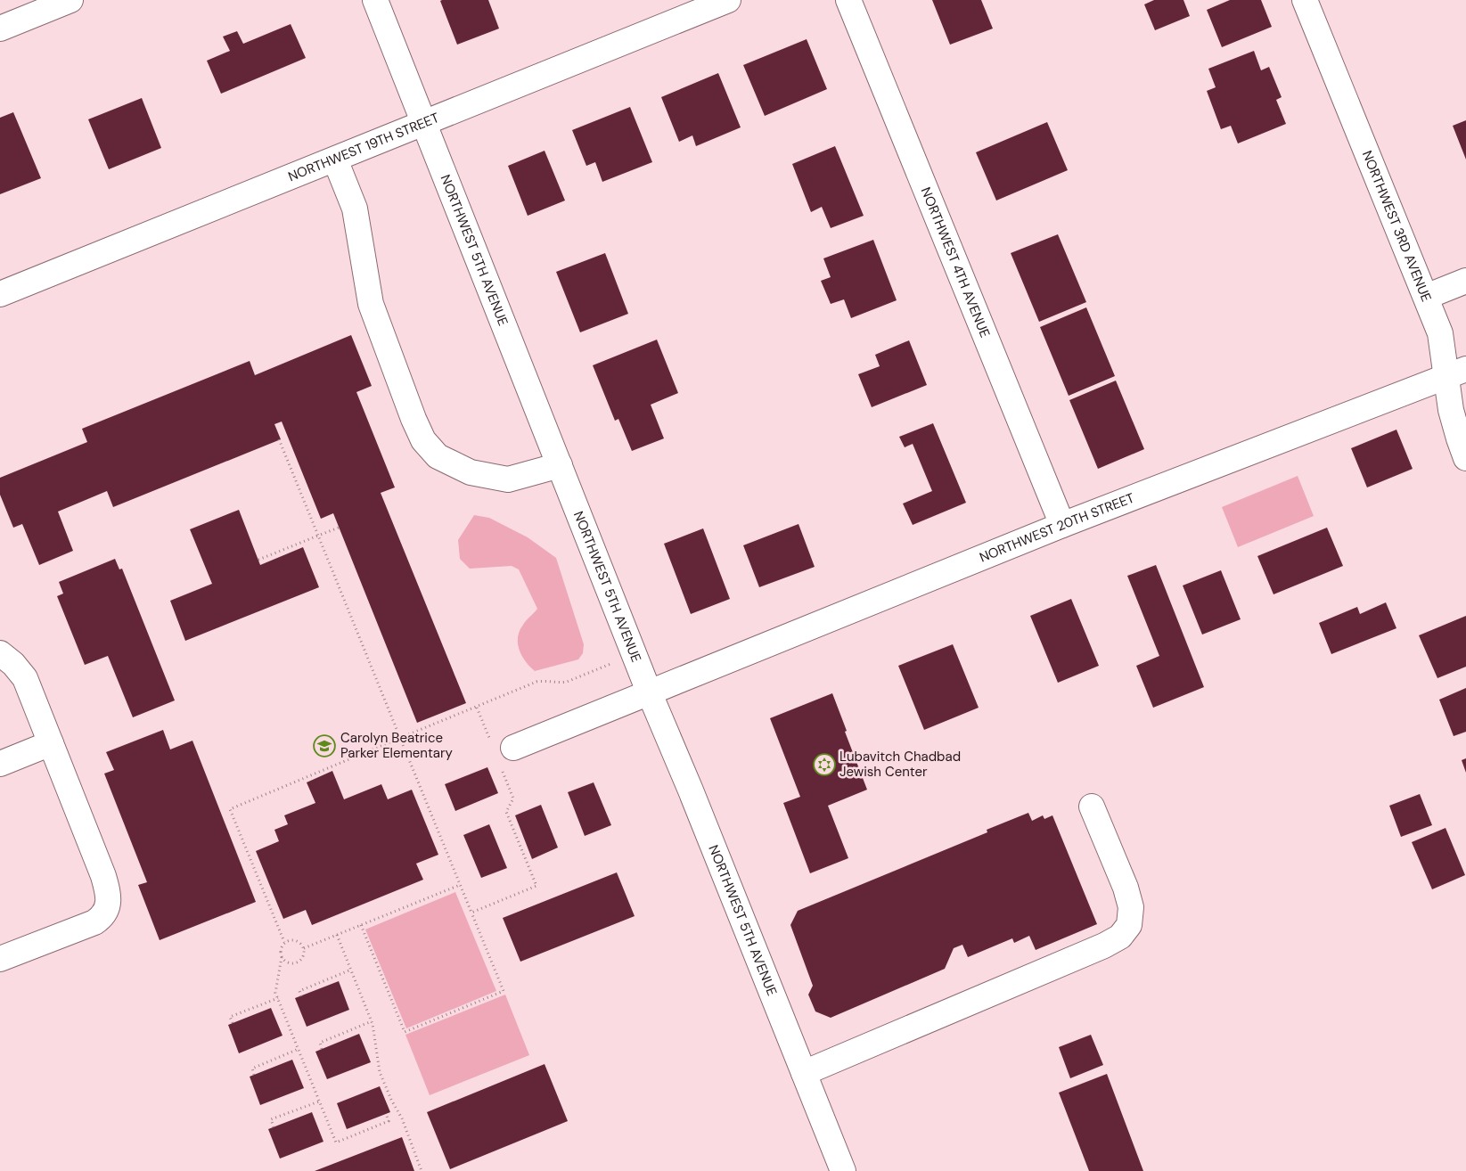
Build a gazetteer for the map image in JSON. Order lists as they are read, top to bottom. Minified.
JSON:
{"streets":{"street":["NORTHWEST 19TH STREET","NORTHWEST 3RD AVENUE","NORTHWEST 5TH AVENUE","NORTHWEST 4TH AVENUE","NORTHWEST 20TH STREET"]},"crossings":[["NORTHWEST 19TH STREET","NORTHWEST 5TH AVENUE"],["NORTHWEST 3RD AVENUE","NORTHWEST 20TH STREET"],["NORTHWEST 5TH AVENUE","NORTHWEST 20TH STREET"],["NORTHWEST 4TH AVENUE","NORTHWEST 20TH STREET"]],"places":{"school or university":["Carolyn Beatrice Parker Elementary"],"synagogue":["Lubavitch Chadbad Jewish Center"]}}
